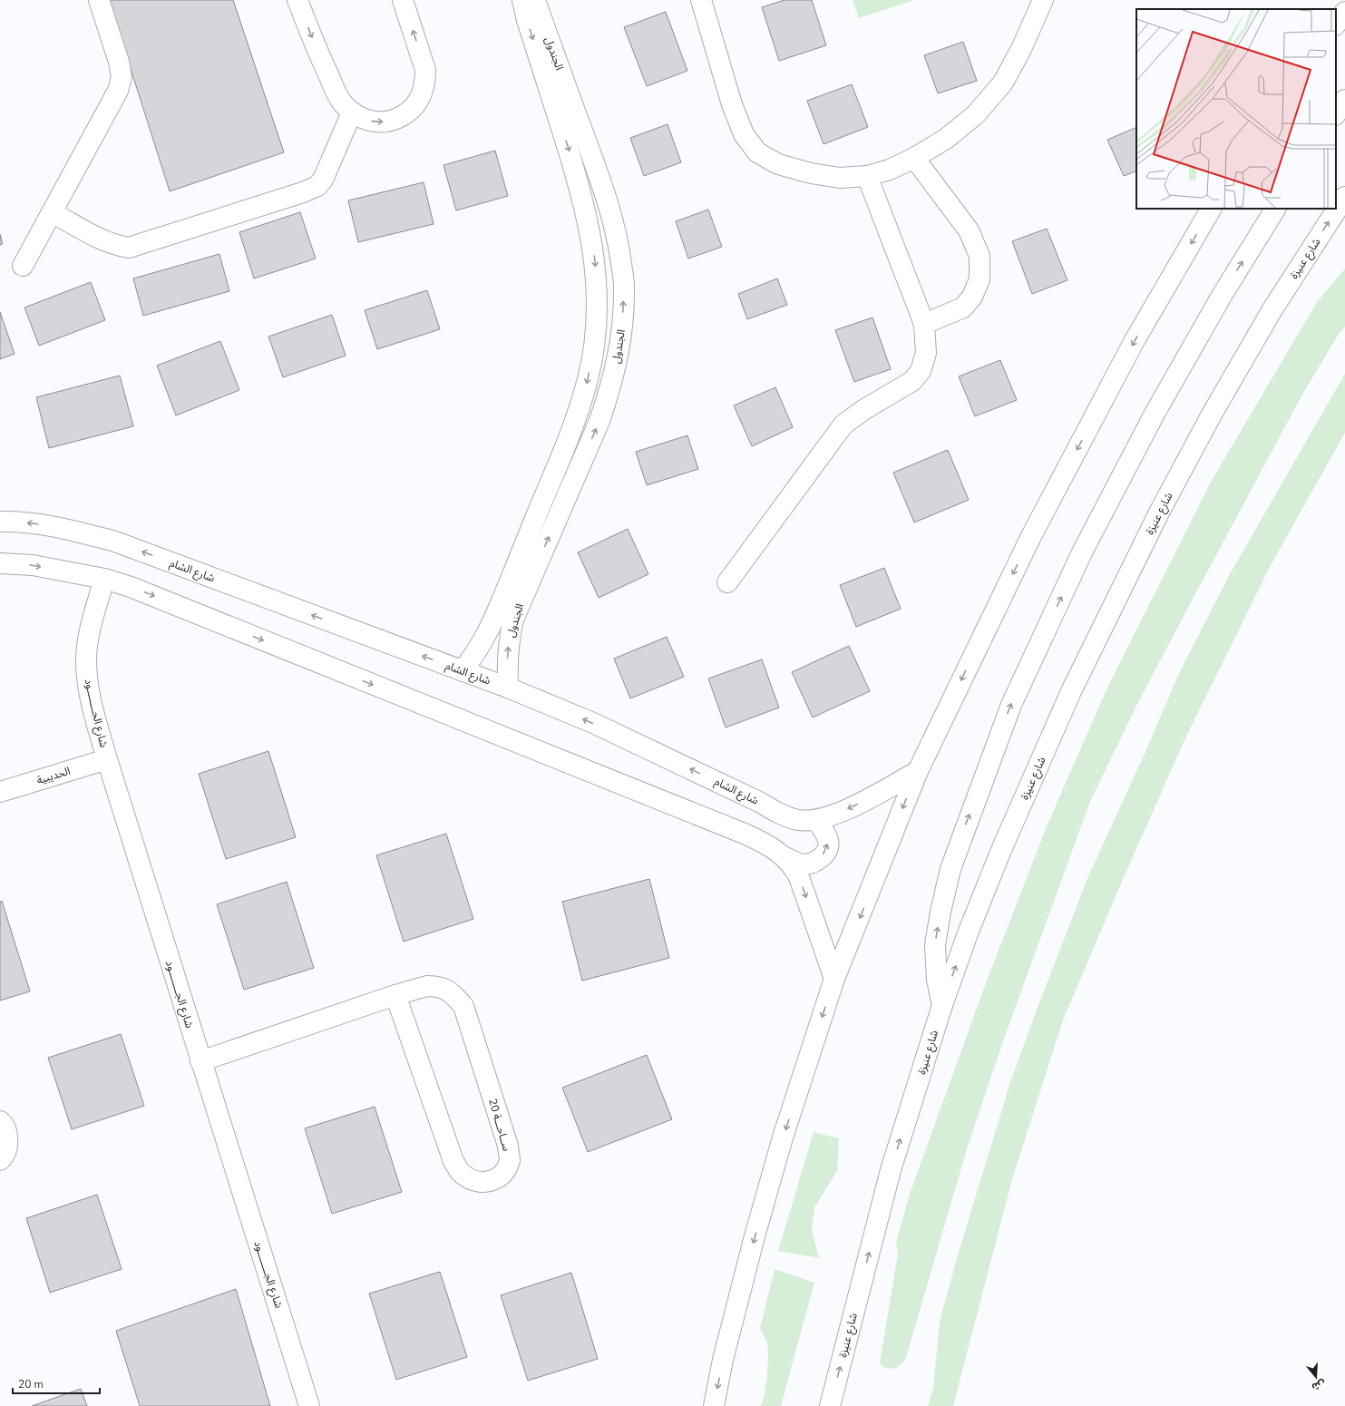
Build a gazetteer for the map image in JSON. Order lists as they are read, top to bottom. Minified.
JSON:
{"streets":{"main road":["الجندول","شارع عنيزة","شارع الشام","شارع الجــــــــود","الحديبية","ســاحـــة 20"]},"crossings":[["الجندول","شارع الشام"],["شارع الجــــــــود","الحديبية"],["شارع الجــــــــود","ســاحـــة 20"]],"scale_bar":"20 m","north":"bottom"}
